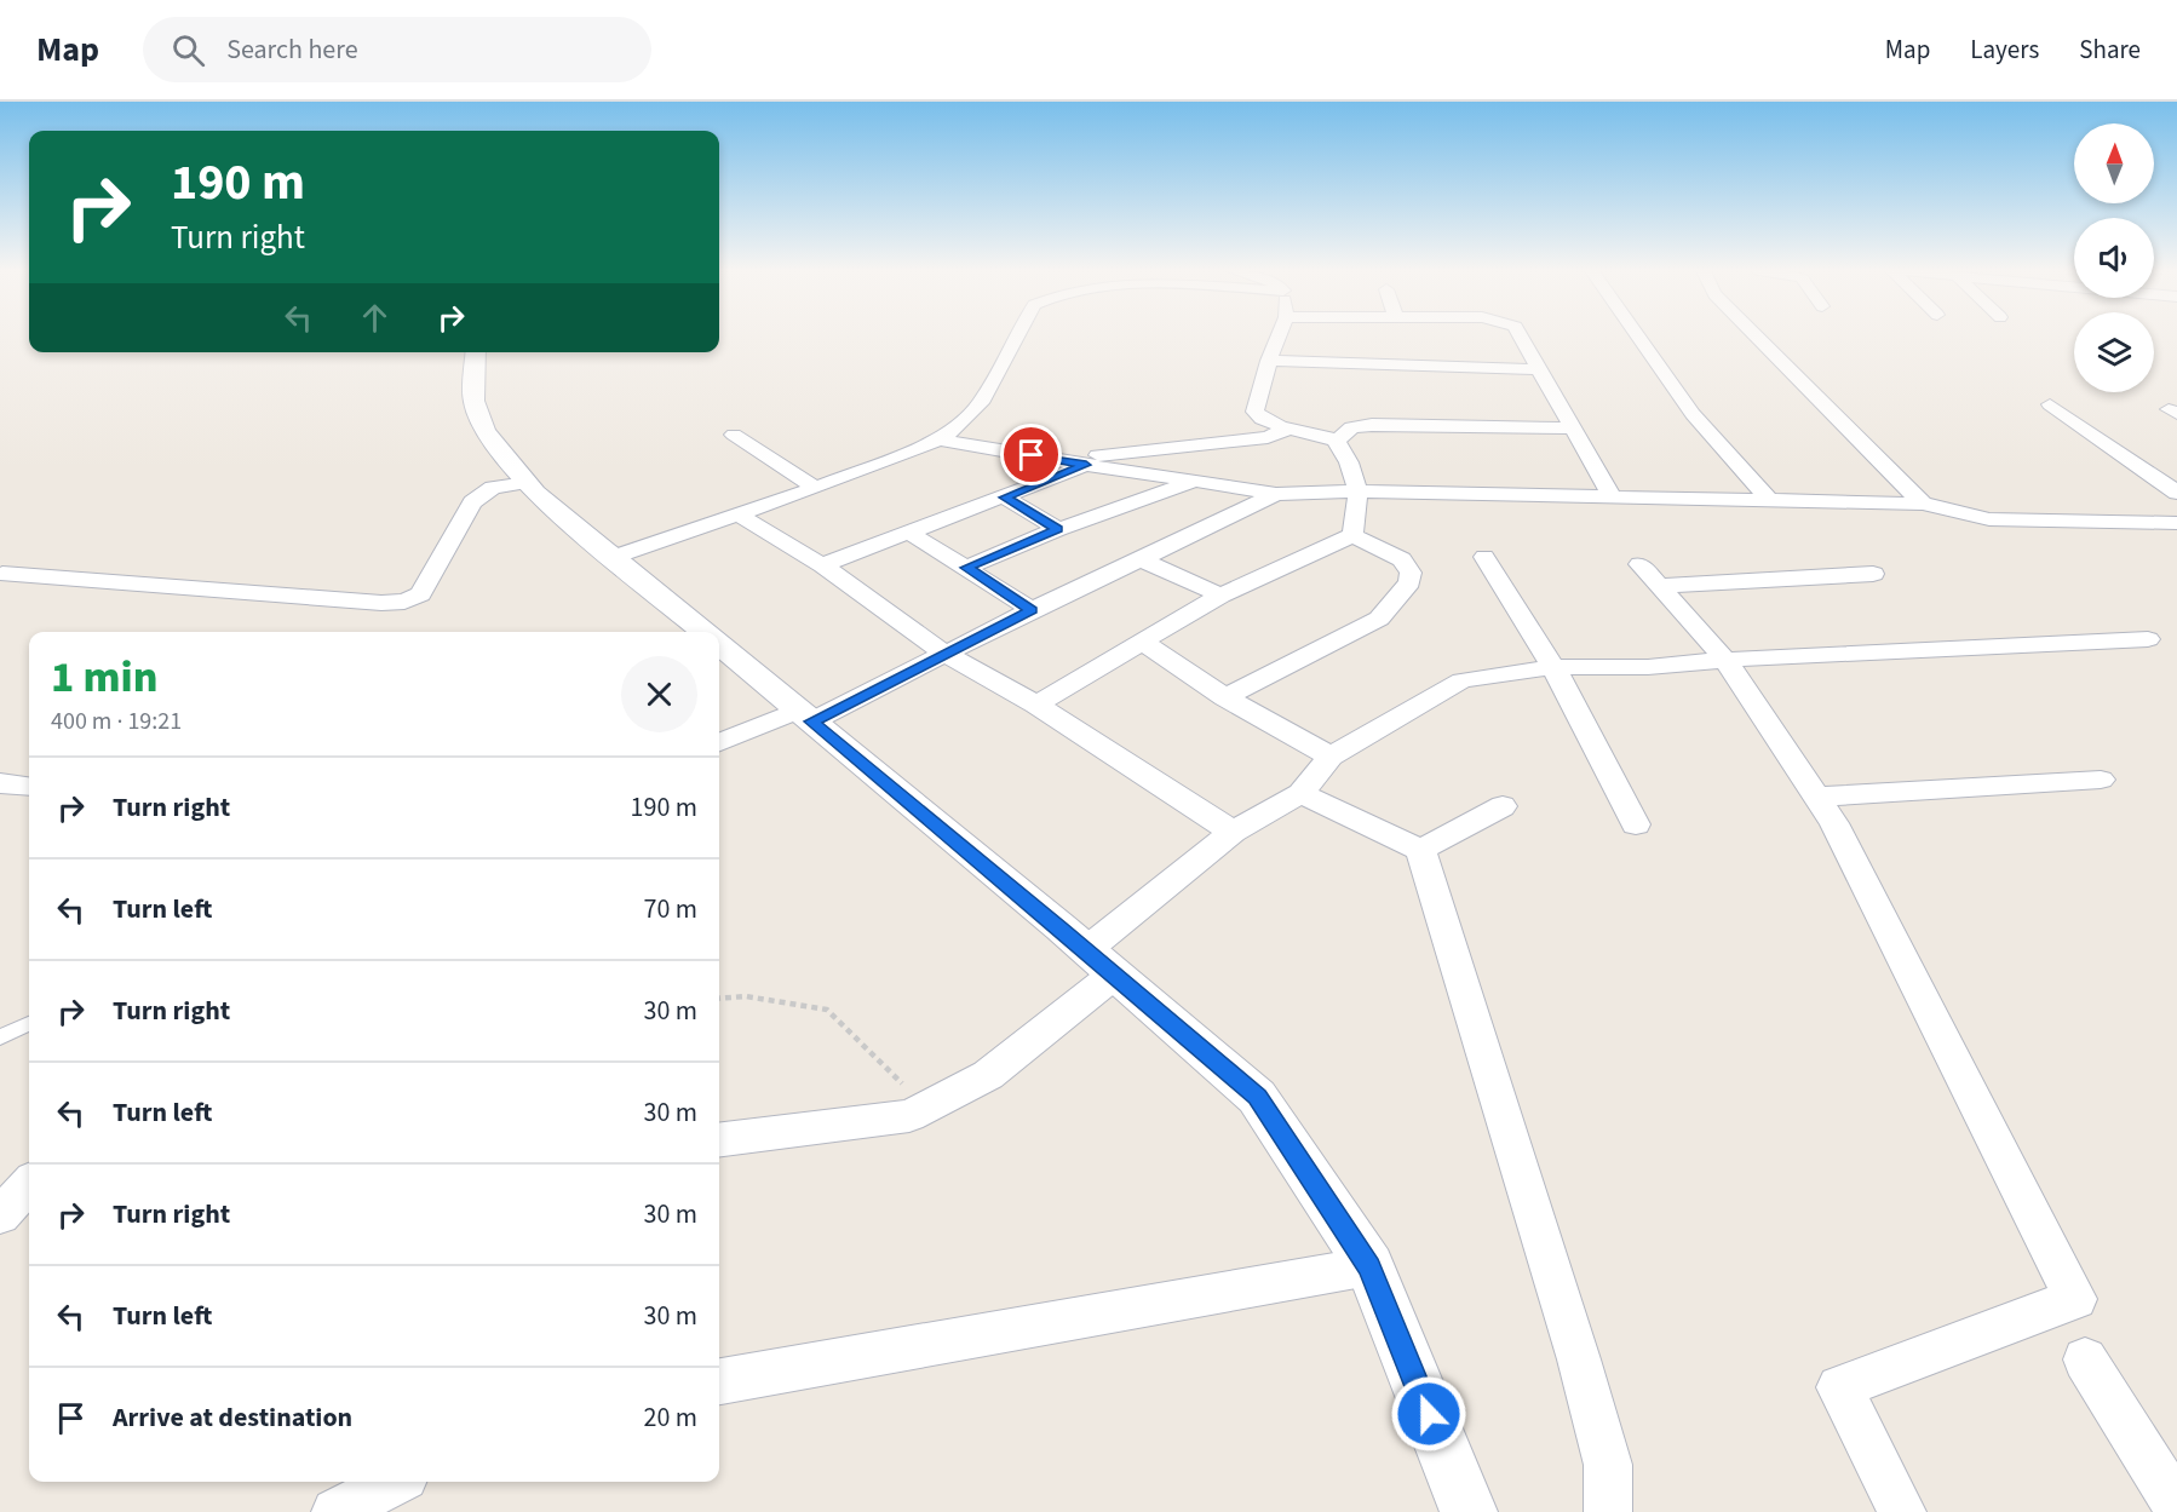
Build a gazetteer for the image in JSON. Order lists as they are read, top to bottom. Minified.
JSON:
{"north":"top","page":{"header":"Map","search":"Search here","nav":["Map","Layers","Share"],"turn":["190 m","Turn right"],"heading":["1 min","400 m · 19:21"],"list":[{"name":"Turn right","value":"190 m"},{"name":"Turn left","value":"70 m"},{"name":"Turn right","value":"30 m"},{"name":"Turn left","value":"30 m"},{"name":"Turn right","value":"30 m"},{"name":"Turn left","value":"30 m"},{"name":"Arrive at destination","value":"20 m"}]}}
